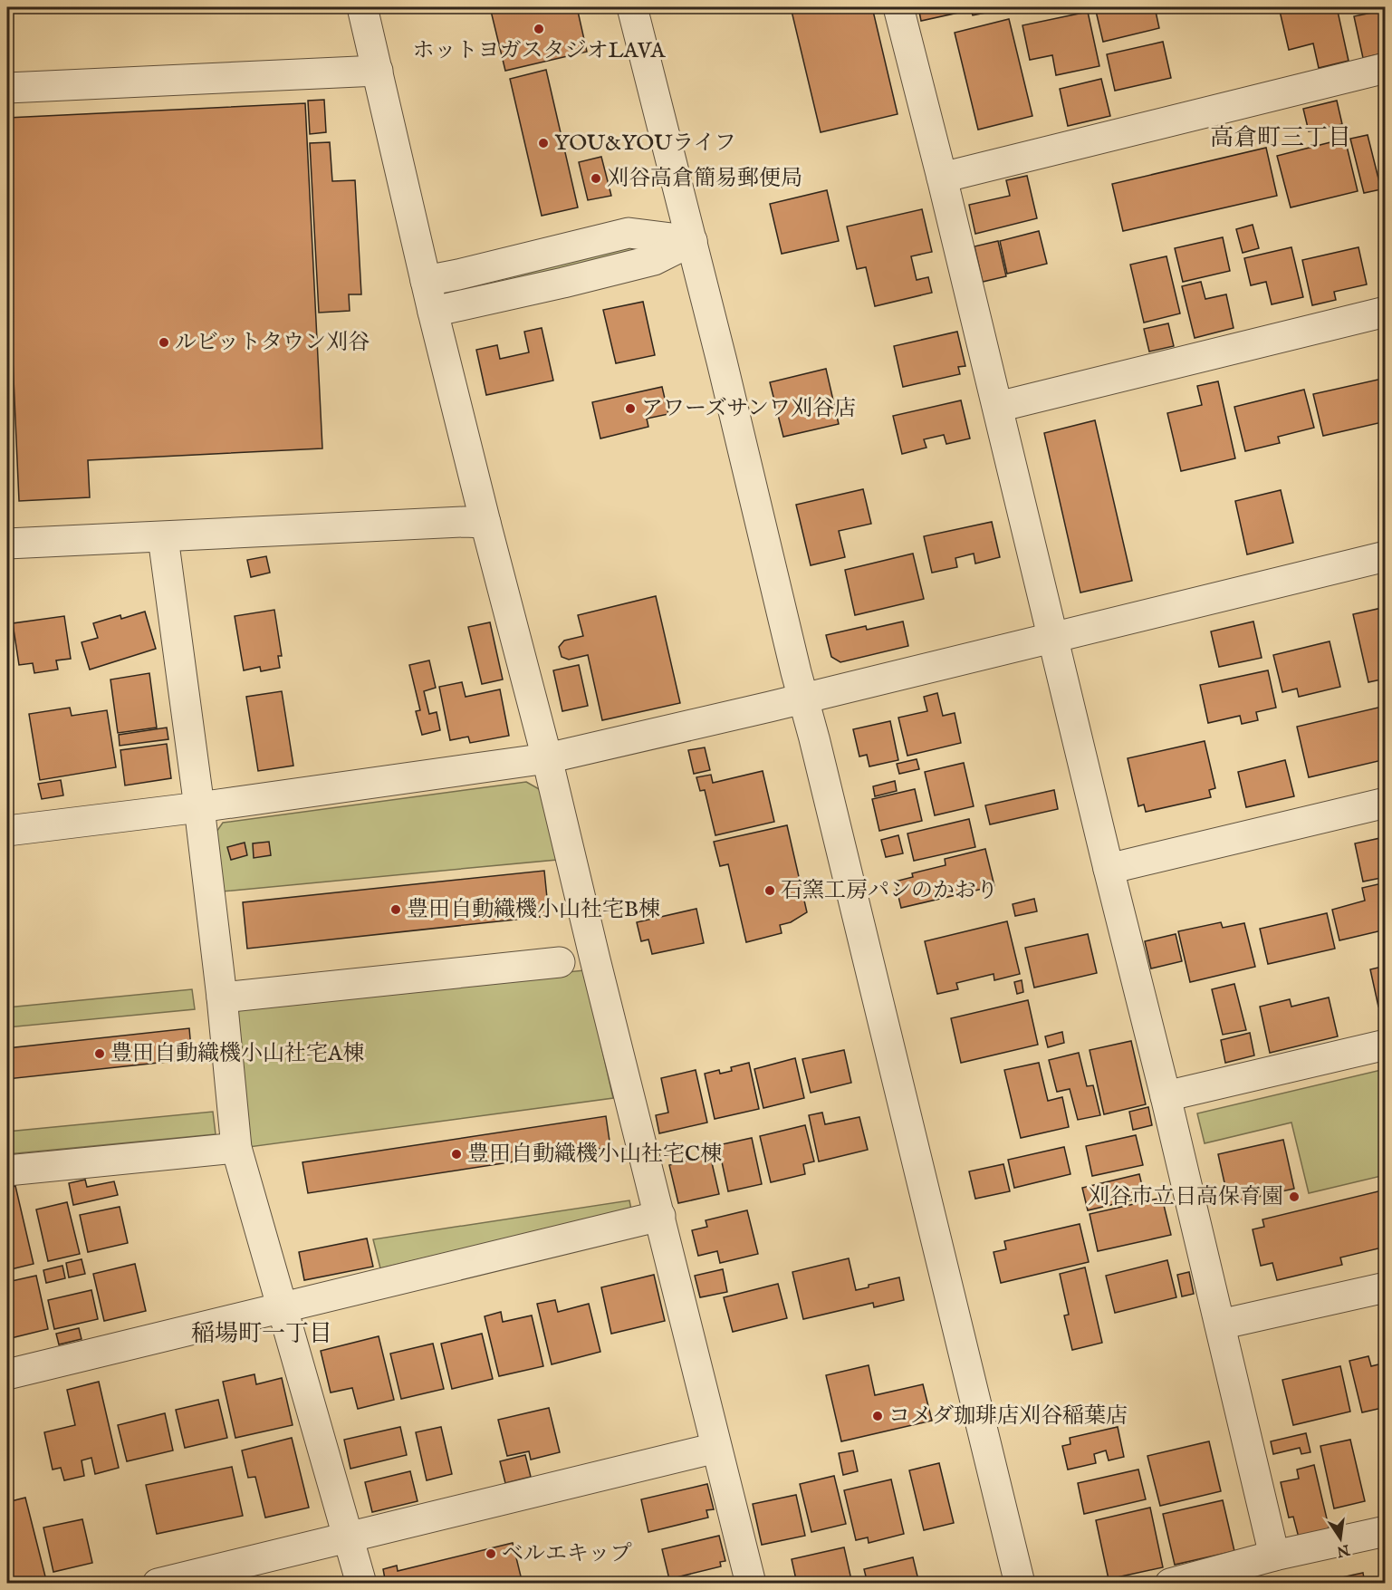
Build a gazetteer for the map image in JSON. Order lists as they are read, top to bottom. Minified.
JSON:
{"districts":["高倉町三丁目","稲場町一丁目"],"places":["ホットヨガスタジオLAVA","YOU&YOUライフ","刈谷高倉簡易郵便局","ルビットタウン刈谷","アワーズサンワ刈谷店","石窯工房パンのかおり","豊田自動織機小山社宅B棟","豊田自動織機小山社宅A棟","豊田自動織機小山社宅C棟","刈谷市立日高保育園","コメダ珈琲店刈谷稲葉店","ベルエキップ"],"north":"bottom"}
